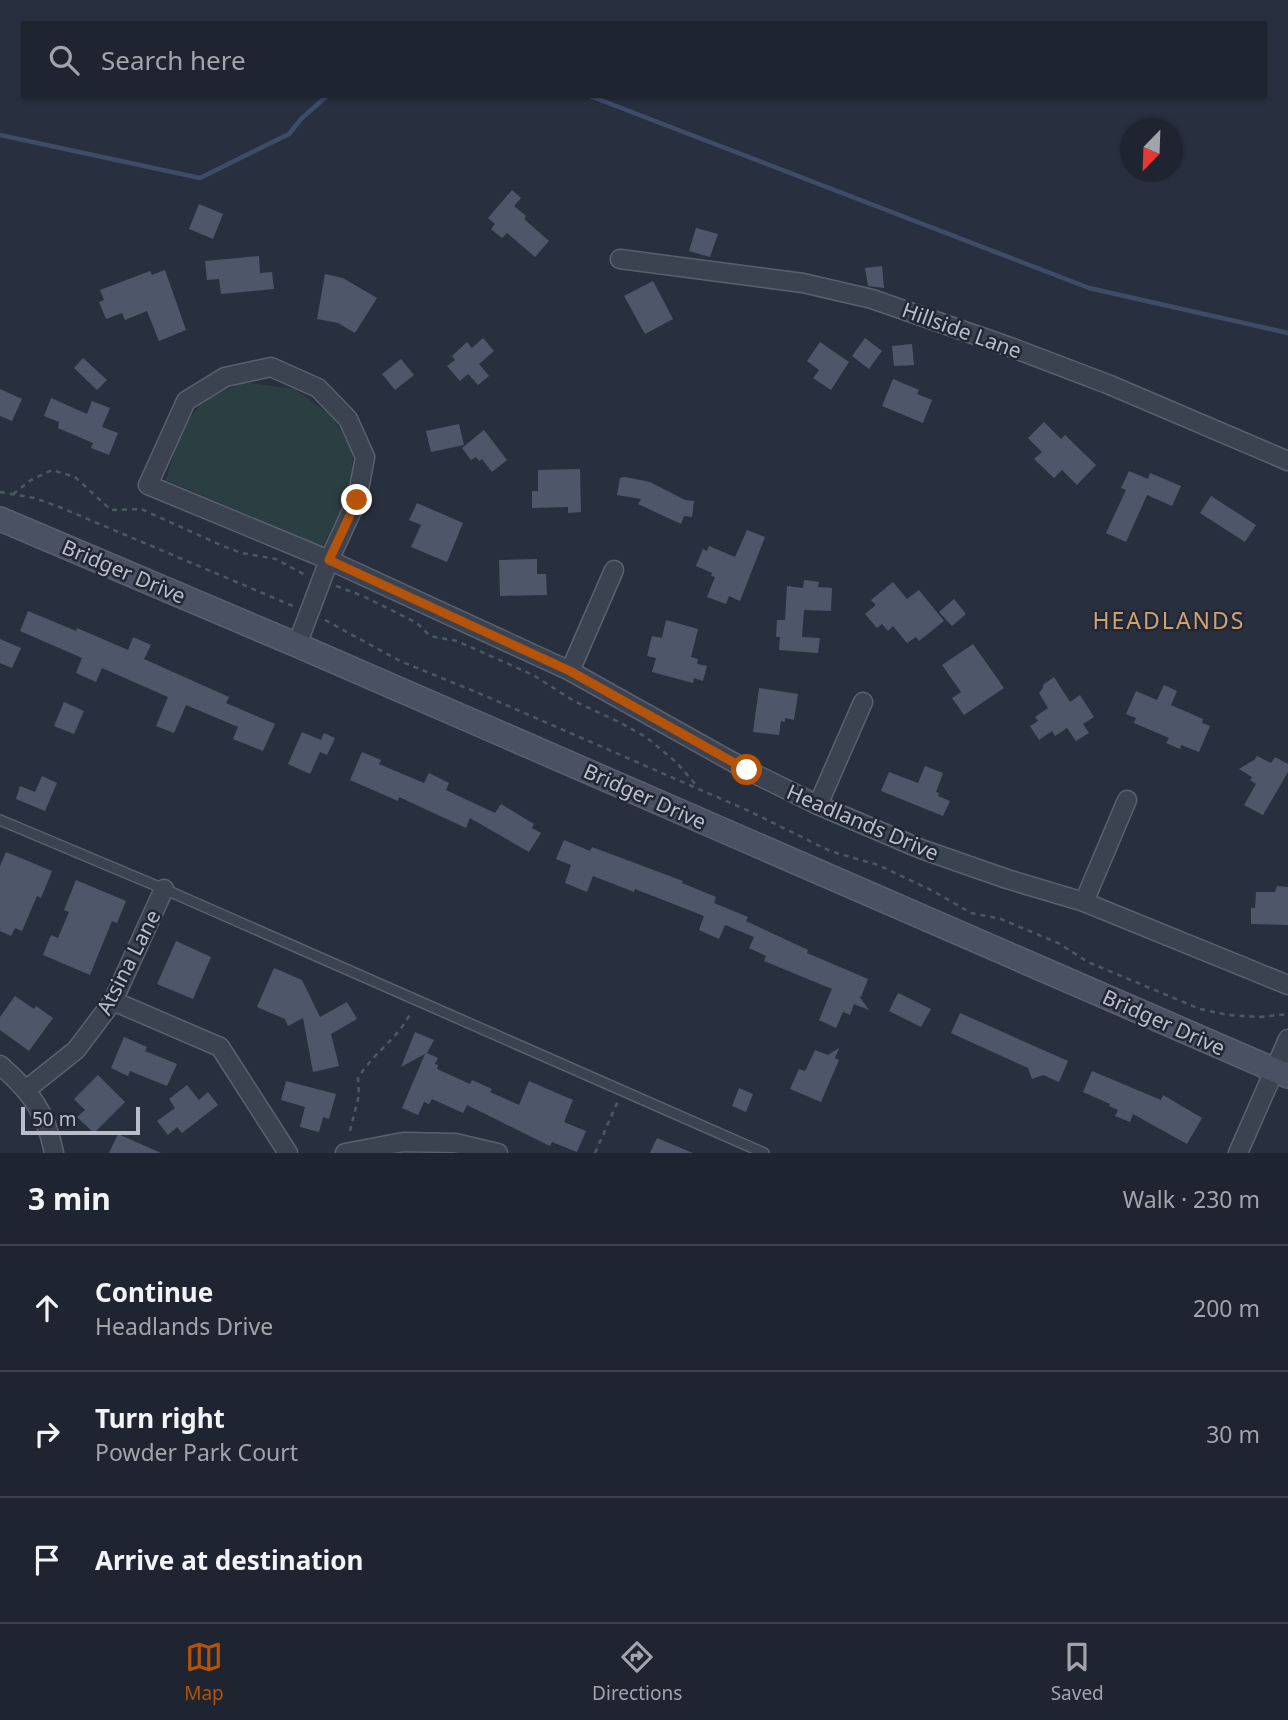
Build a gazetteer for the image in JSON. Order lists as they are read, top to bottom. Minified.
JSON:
{"streets":{"main road":["Bridger Drive"],"street":["Hillside Lane","Headlands Drive","Atsina Lane"]},"districts":["HEADLANDS"],"scale_bar":"50 m","north":"bottom left","page":{"search":"Search here","scale":"50 m","heading":["3 min","Walk · 230 m"],"list":[["Continue","Headlands Drive","200 m"],["Turn right","Powder Park Court","30 m"],"Arrive at destination"],"nav":["Map","Directions","Saved"]}}
